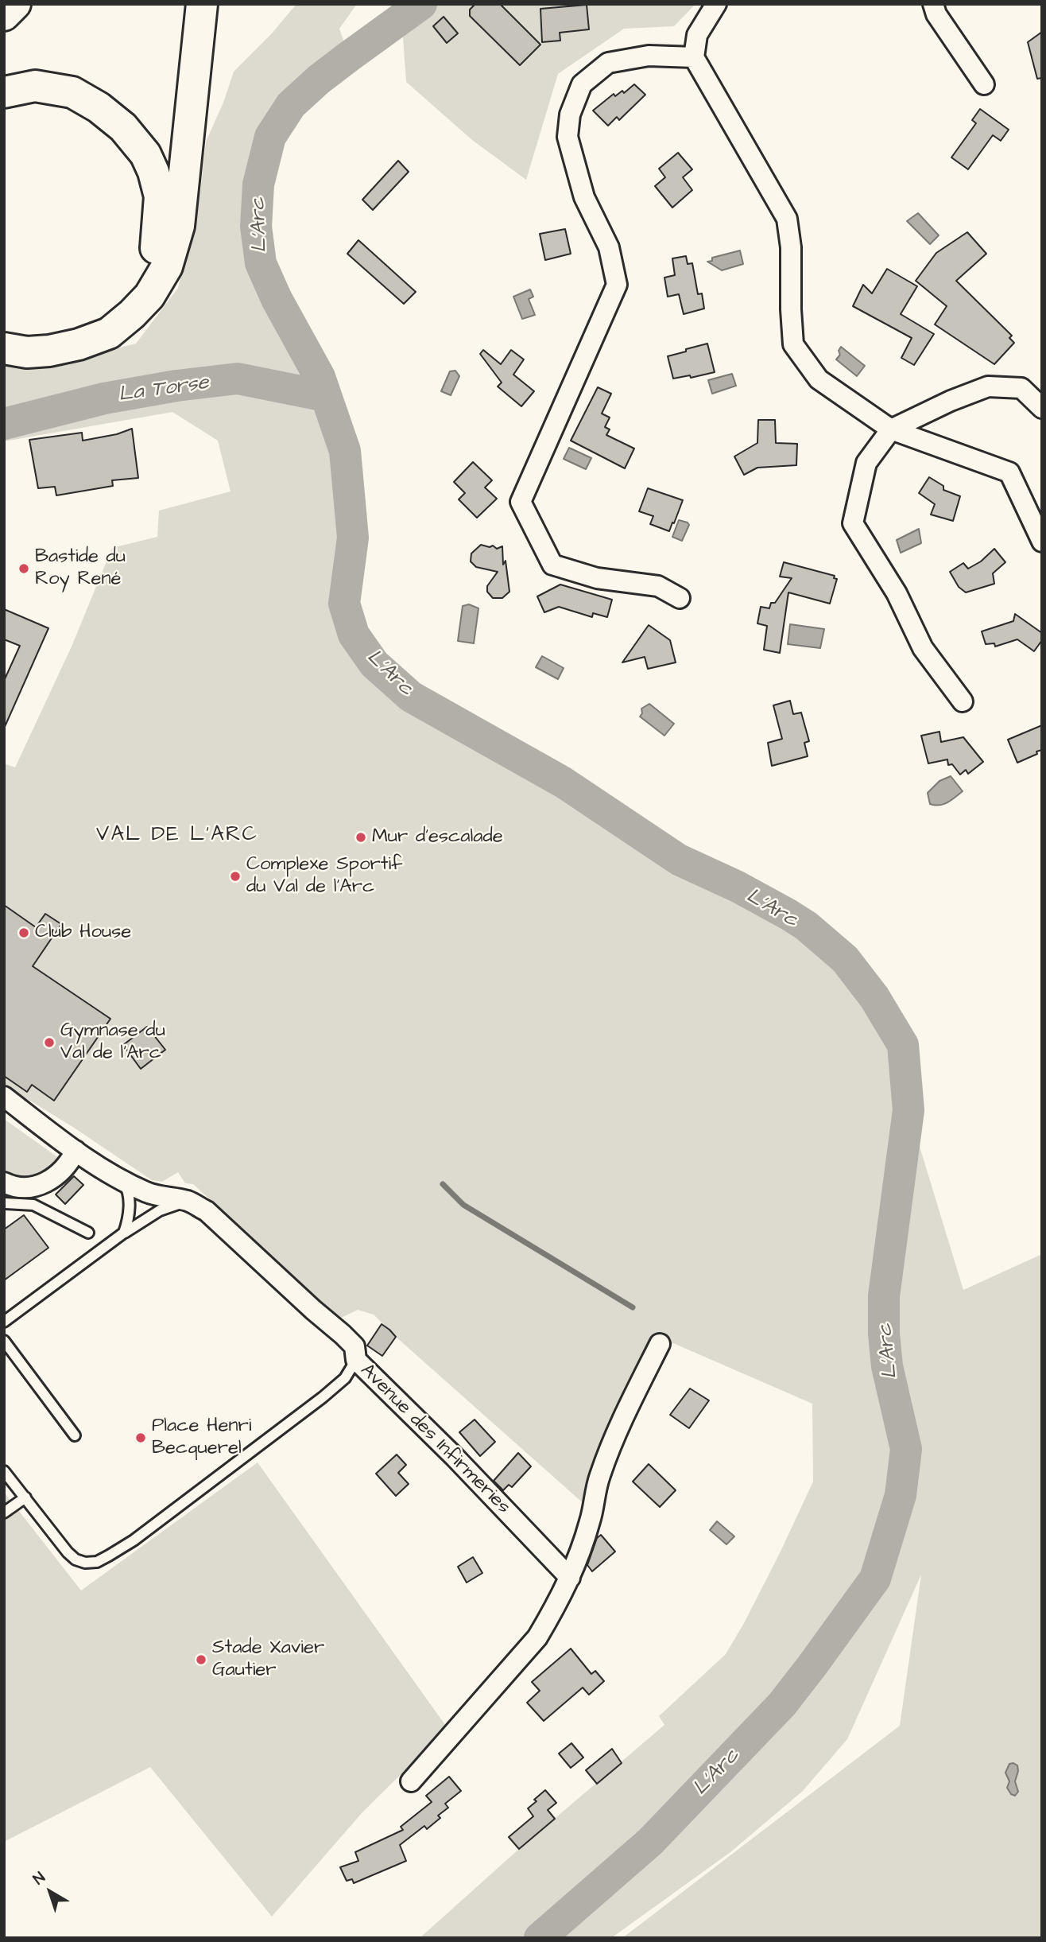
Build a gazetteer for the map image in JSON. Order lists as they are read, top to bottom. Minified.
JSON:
{"streets":{"street":["Avenue des Infirmeries"]},"districts":["VAL DE L'ARC"],"water":["L'Arc","La Torse"],"places":["Bastide du Roy René","Mur d'escalade","Complexe Sportif du Val de l'Arc","Club House","Gymnase du Val de l'Arc","Place Henri Becquerel","Stade Xavier Gautier"],"north":"top left"}
